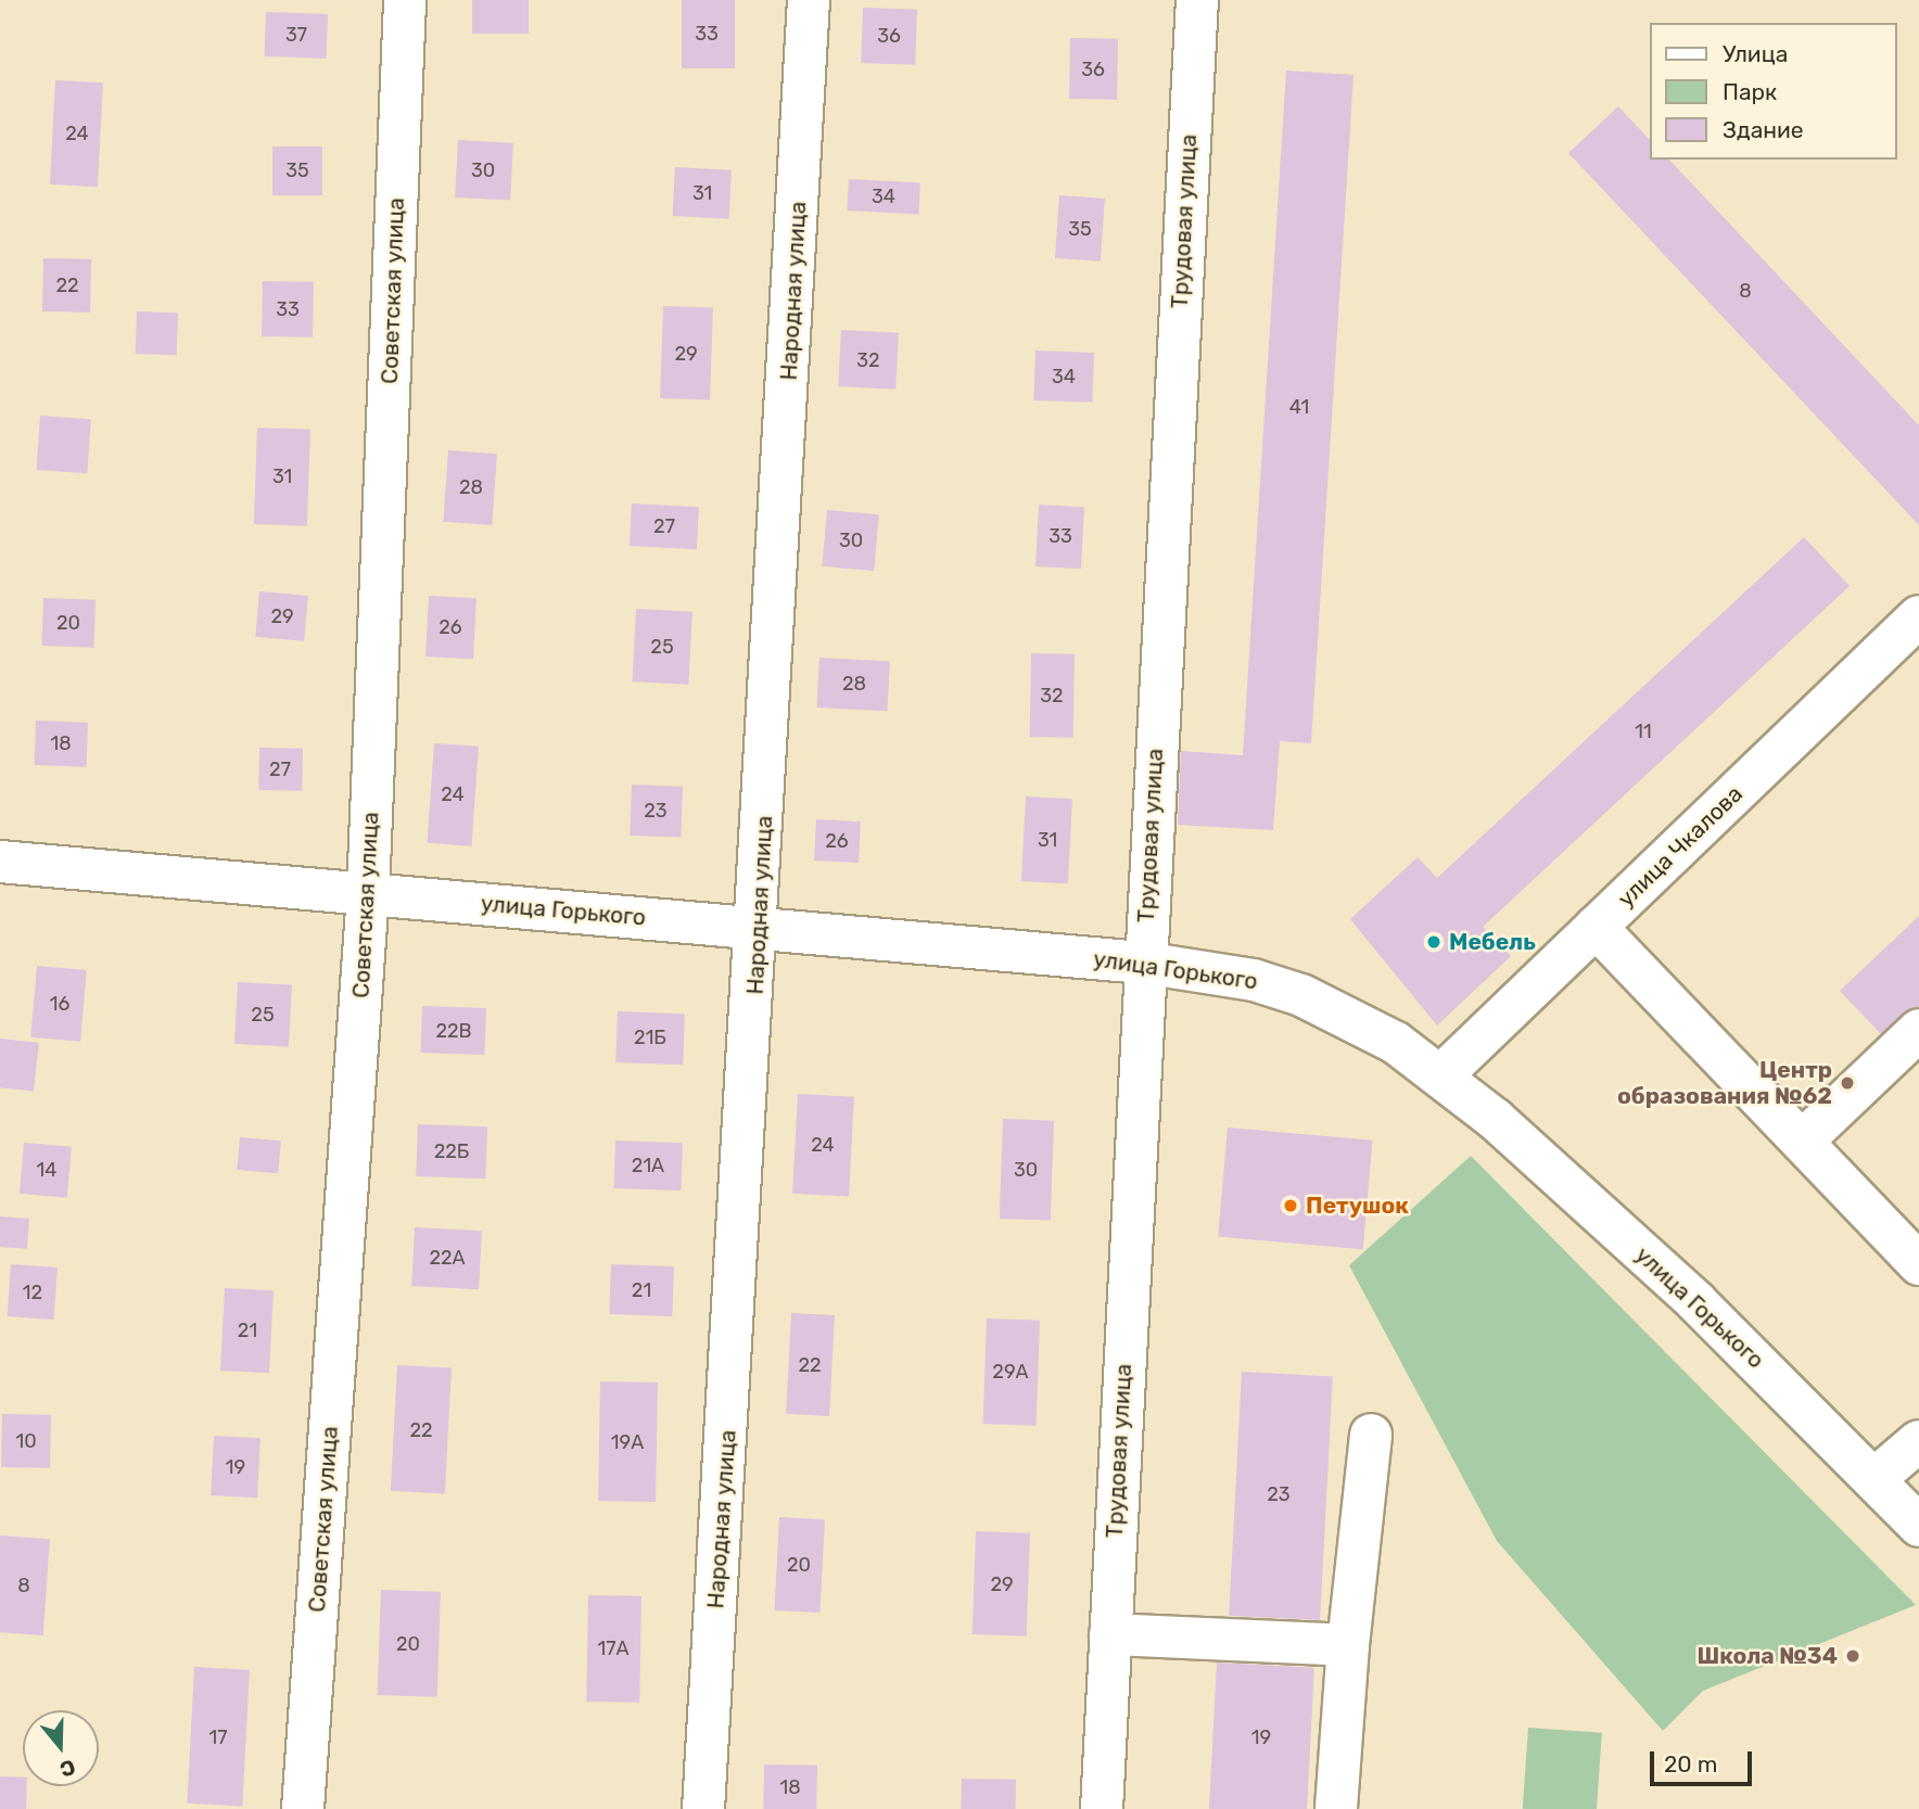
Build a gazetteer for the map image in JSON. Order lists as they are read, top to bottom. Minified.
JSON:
{"streets":{"street":["Трудовая улица","Советская улица","Народная улица","улица Чкалова","улица Горького"]},"crossings":[["Трудовая улица","улица Горького"],["Советская улица","улица Горького"],["Народная улица","улица Горького"],["улица Чкалова","улица Горького"]],"places":["Мебель","Центр образования №62","Петушок","Школа №34"],"house_numbers":["33","37","36","36","24","35","30","31","34","35","22","8","33","29","32","34","41","31","28","27","33","30","29","20","26","25","28","32","11","18","27","24","23","31","26","16","25","22В","21Б","24","22Б","21А","14","30","22А","21","12","21","22","29А","22","10","19А","19","23","20","29","8","20","17А","17","19","18"],"legend":["Улица","Парк","Здание"],"scale_bar":"20 m","north":"bottom"}
